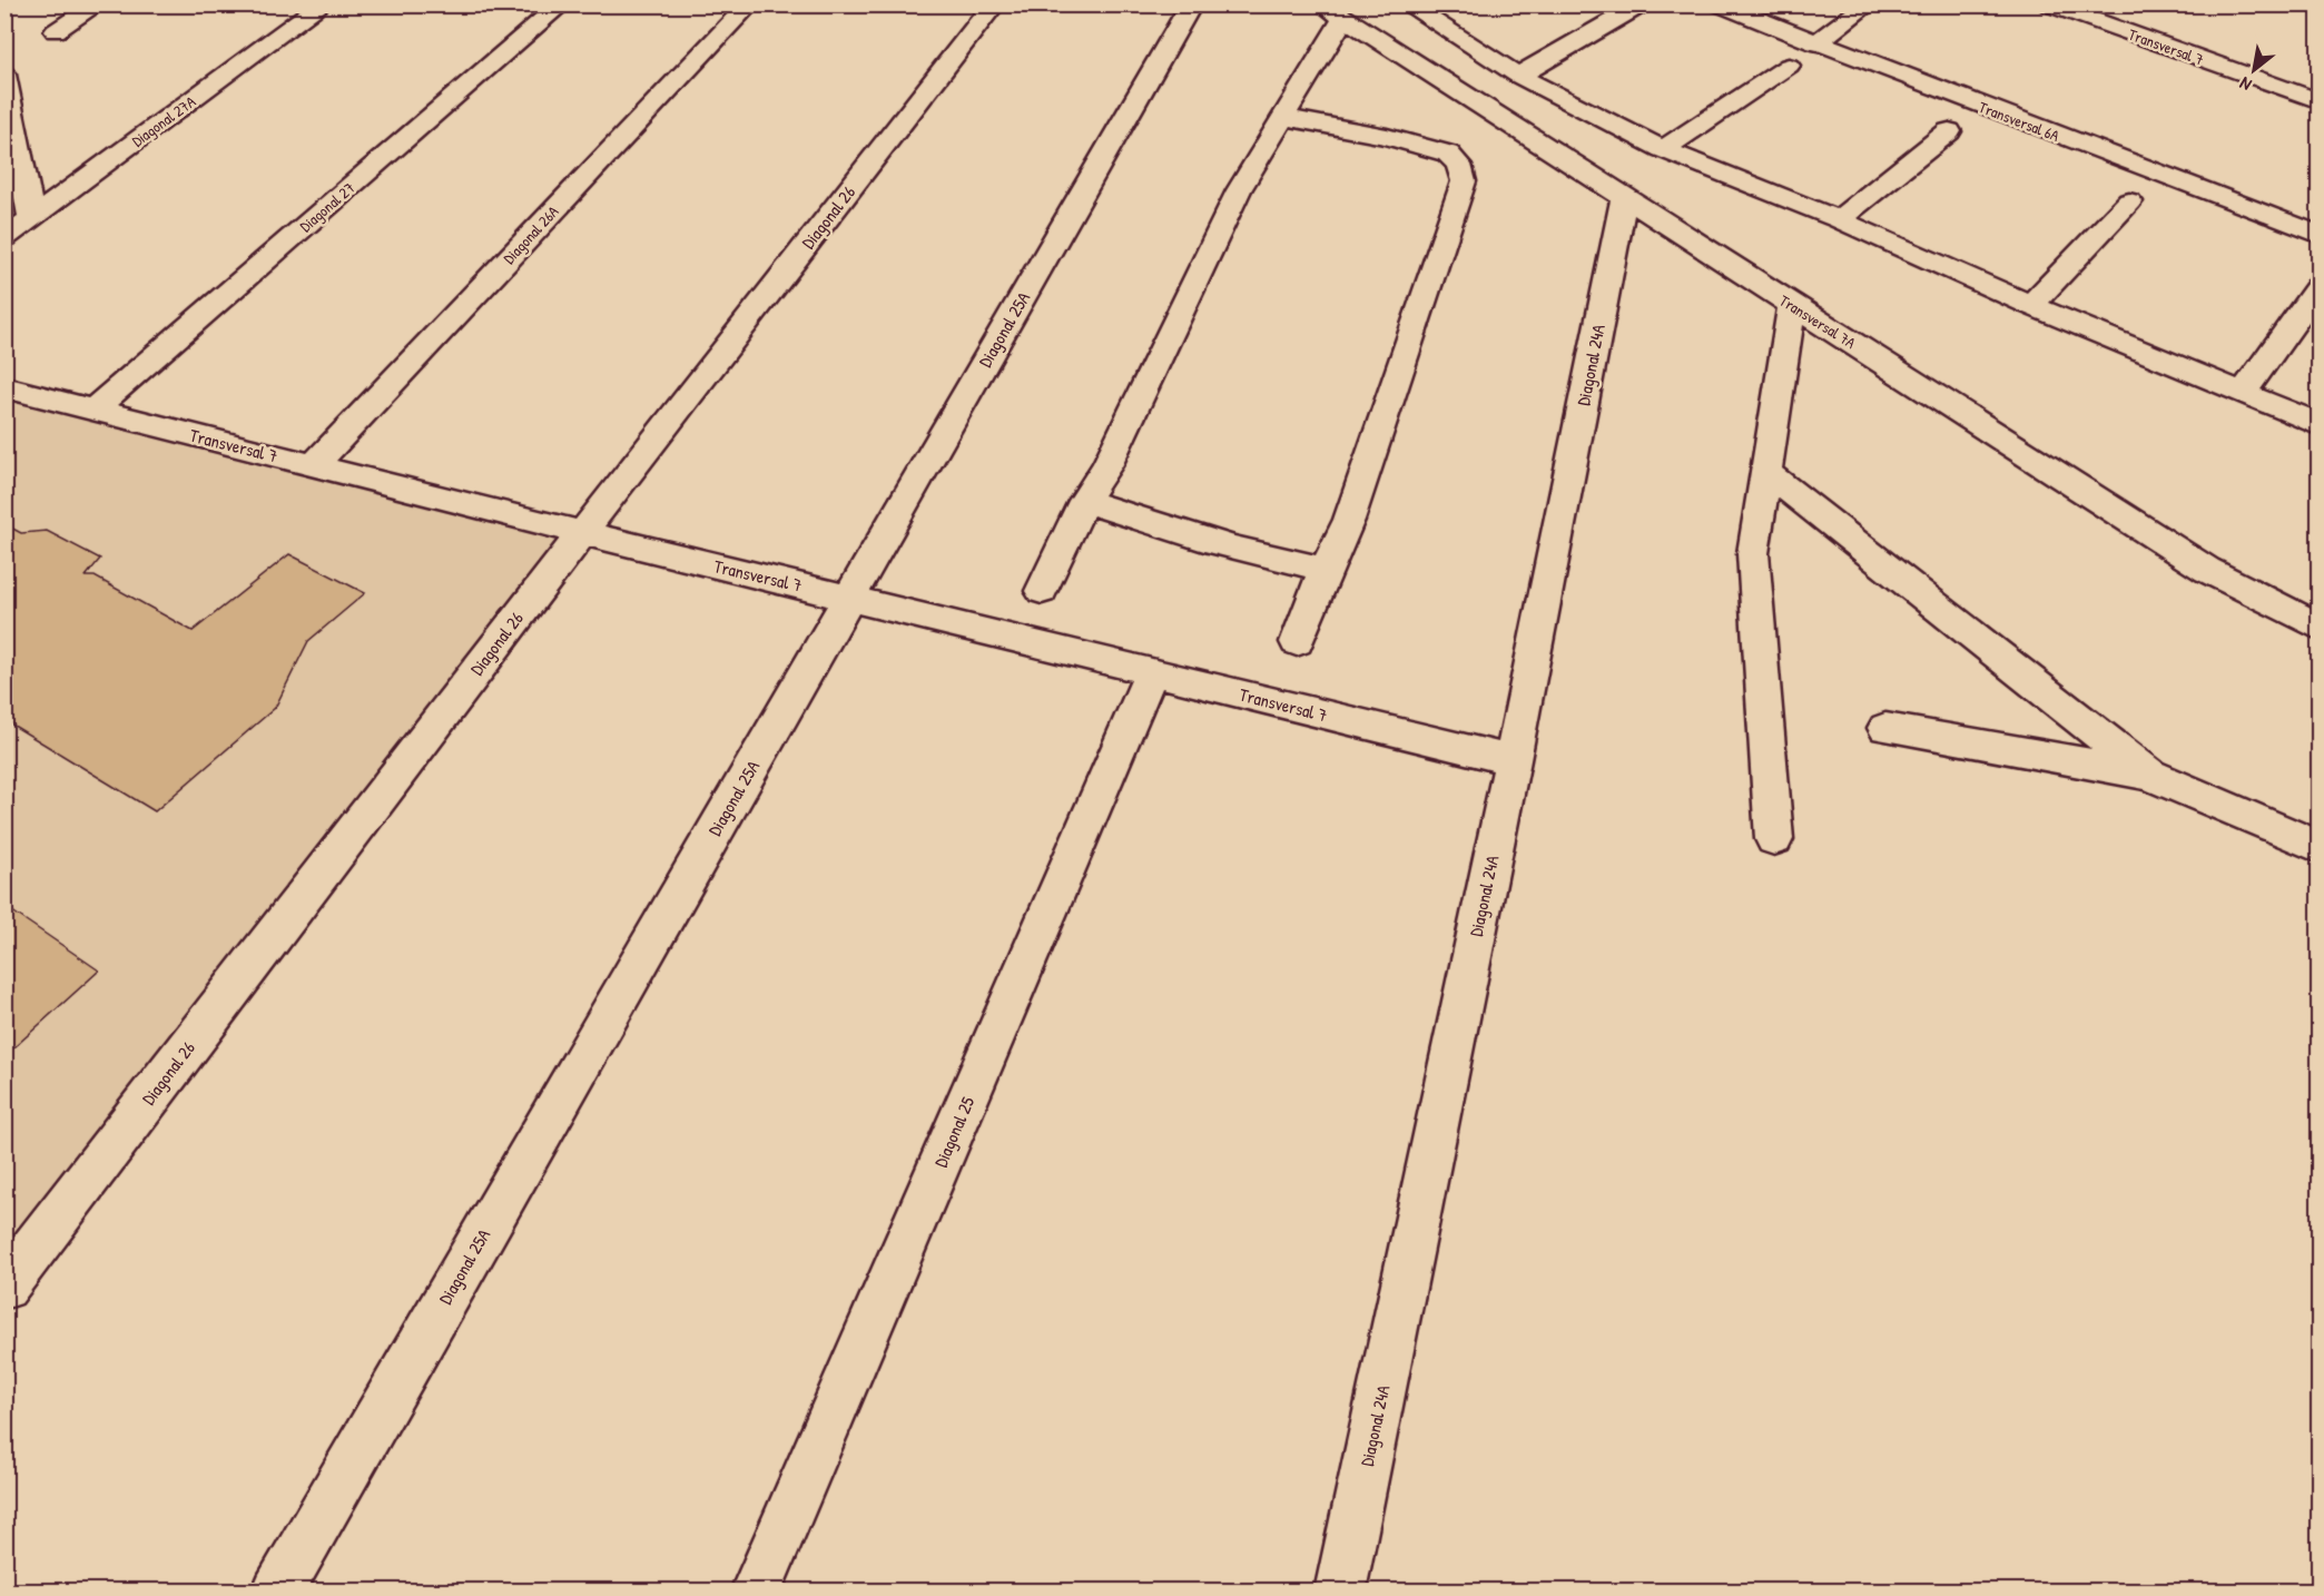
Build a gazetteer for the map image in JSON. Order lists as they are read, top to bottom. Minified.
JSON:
{"streets":{"street":["Transversal 7","Diagonal 27A","Transversal 6A","Diagonal 27","Diagonal 26","Diagonal 26A","Transversal 7A","Diagonal 25A","Diagonal 24A","Diagonal 25"]},"crossings":[["Transversal 7","Diagonal 27"],["Transversal 7","Diagonal 26"],["Transversal 7","Diagonal 26A"],["Transversal 7","Diagonal 25A"],["Transversal 7","Diagonal 24A"],["Transversal 7","Diagonal 25"],["Transversal 7A","Diagonal 24A"]],"north":"bottom left"}
